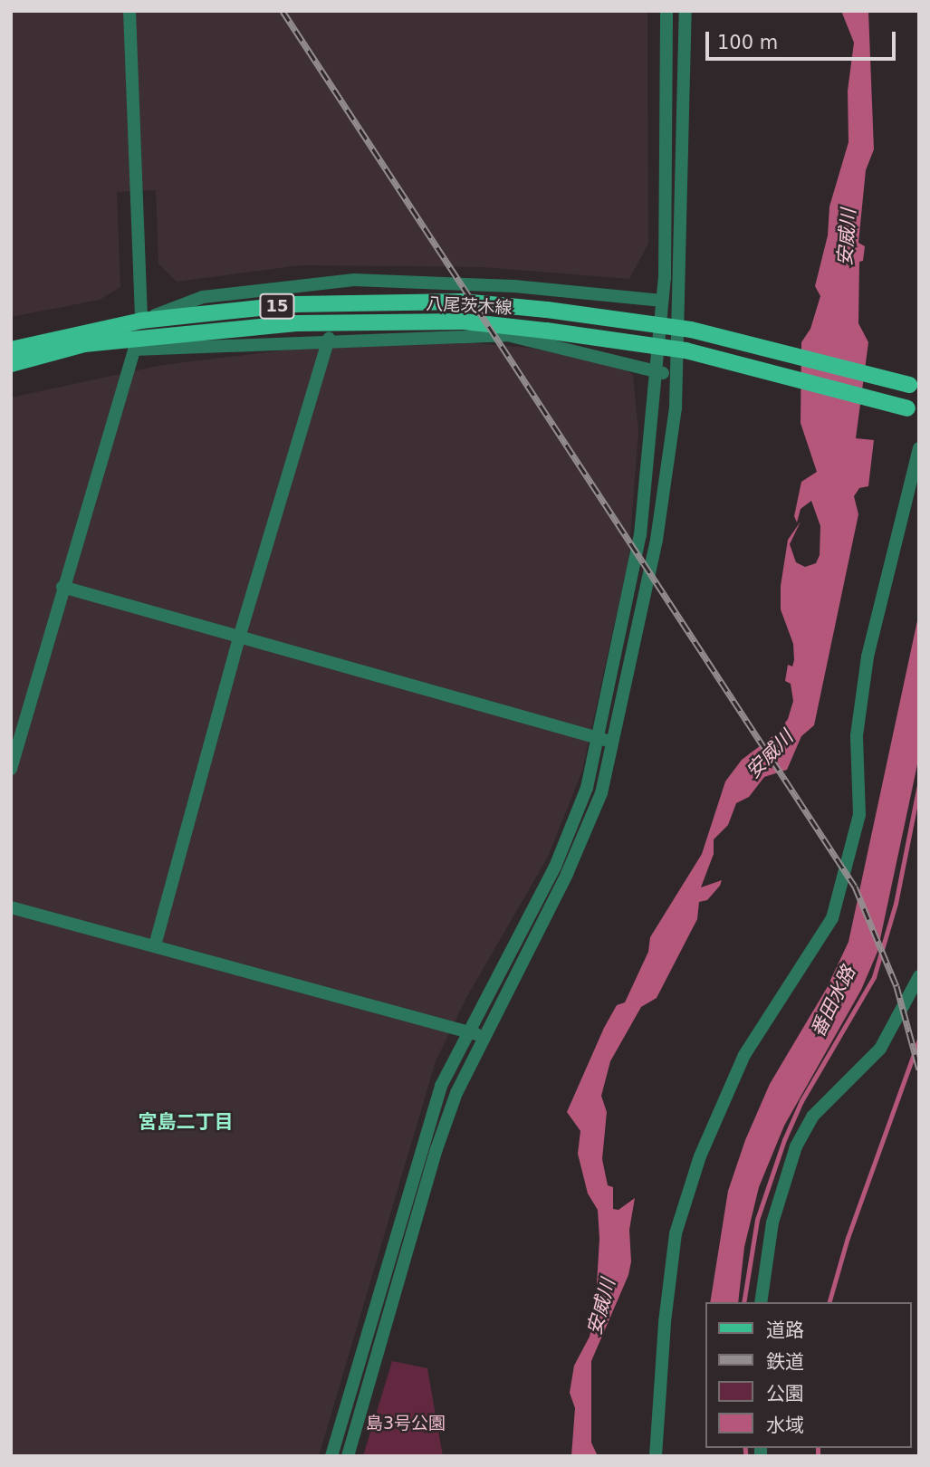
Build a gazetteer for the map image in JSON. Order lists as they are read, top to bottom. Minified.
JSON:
{"streets":{"main road":["15","八尾茨木線"]},"districts":["宮島二丁目"],"water":["安威川","番田水路"],"parks":["島3号公園"],"legend":["道路","鉄道","公園","水域"],"scale_bar":"100 m"}
